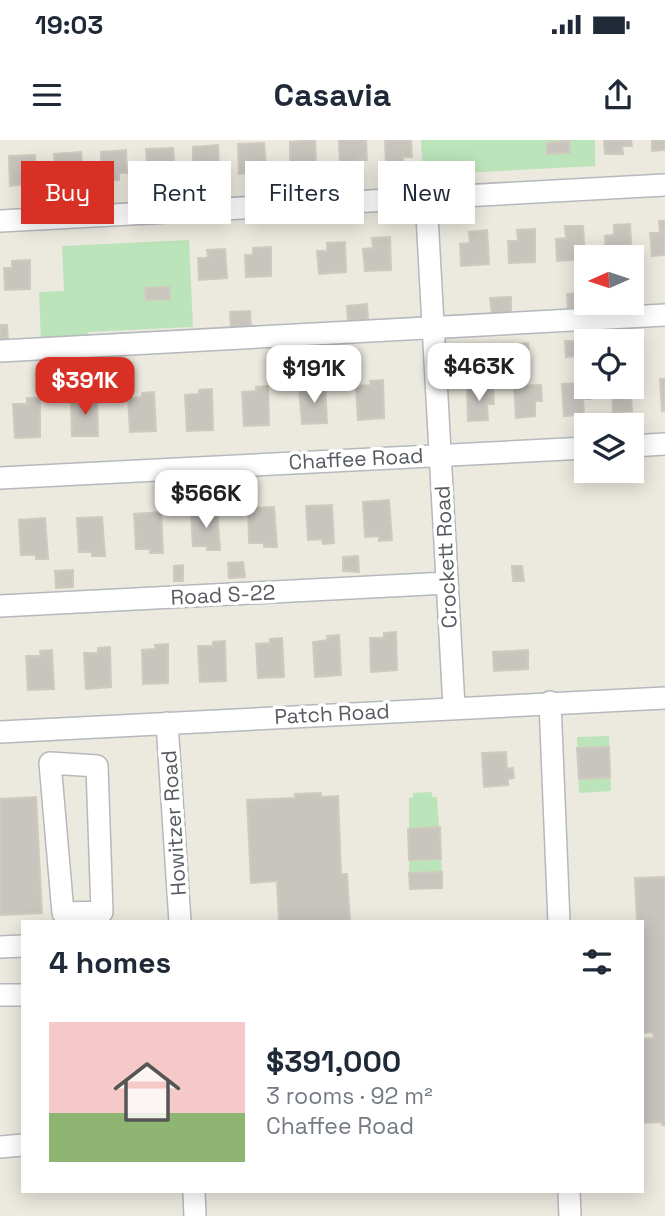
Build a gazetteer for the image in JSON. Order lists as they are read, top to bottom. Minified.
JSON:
{"streets":{"street":["Chaffee Road","Crockett Road","Road S-22","Patch Road","Howitzer Road"]},"crossings":[["Chaffee Road","Crockett Road"],["Crockett Road","Road S-22"],["Crockett Road","Patch Road"],["Patch Road","Howitzer Road"]],"north":"left","page":{"status":"19:03","header":"Casavia","chip":["Buy","Rent","Filters","New"],"price":["$463K","$191K","$391K","$566K"],"heading":"4 homes","list":[{"name":"$391,000","note":"3 rooms · 92 m² · Chaffee Road"}]}}
